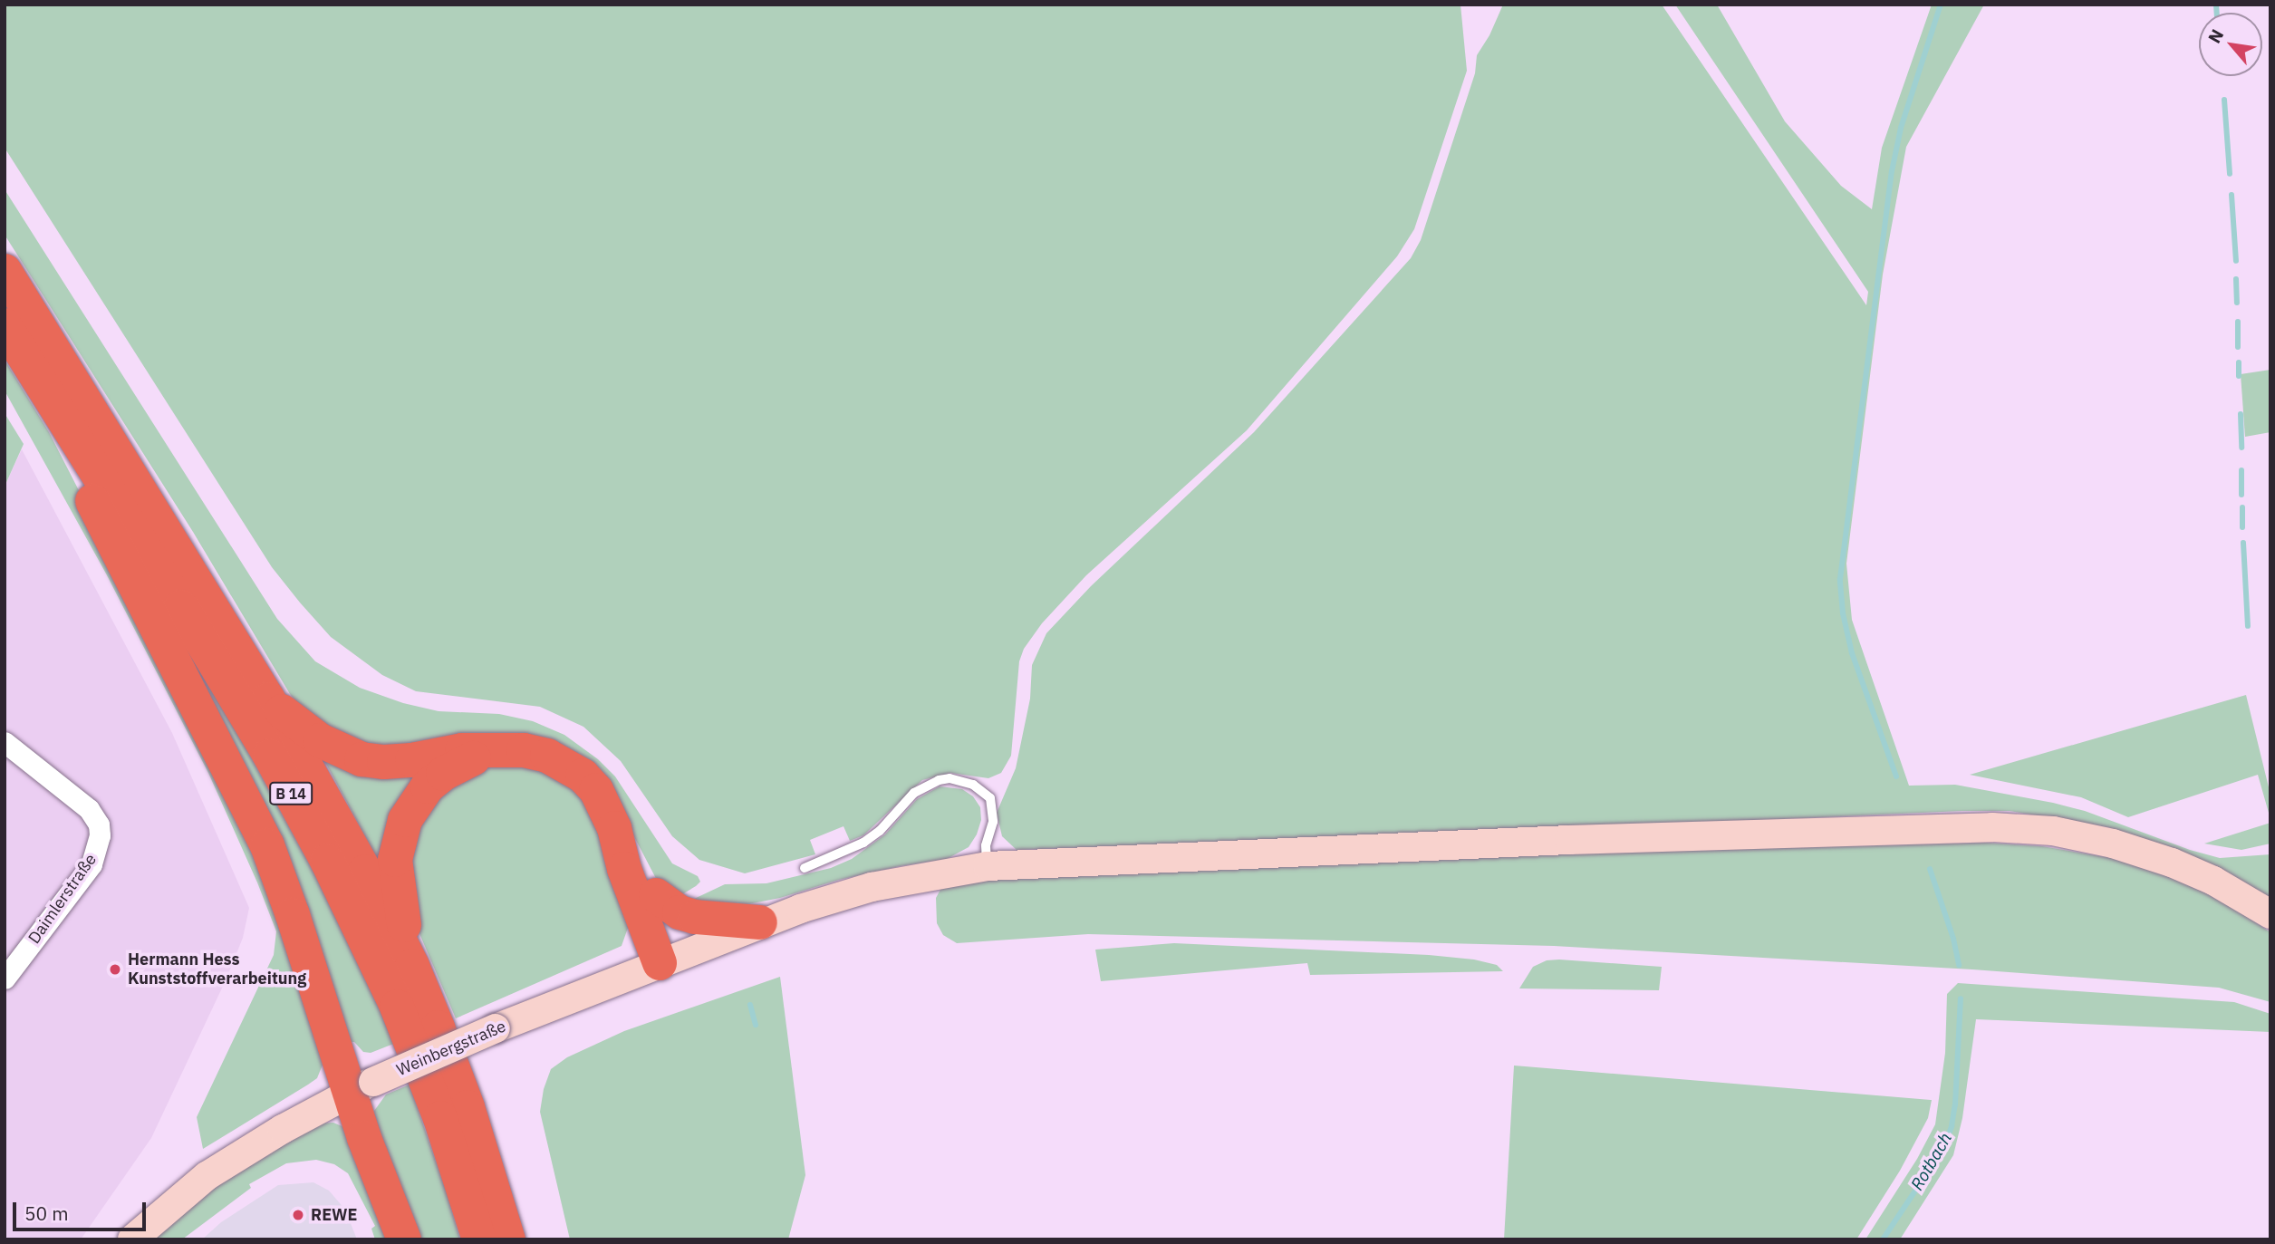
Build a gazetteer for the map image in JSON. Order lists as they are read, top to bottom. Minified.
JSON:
{"streets":{"highway":["B 14"],"main road":["Weinbergstraße"],"street":["Daimlerstraße"]},"water":["Rotbach"],"places":["Hermann Hess Kunststoffverarbeitung","REWE"],"scale_bar":"50 m","north":"top left"}
